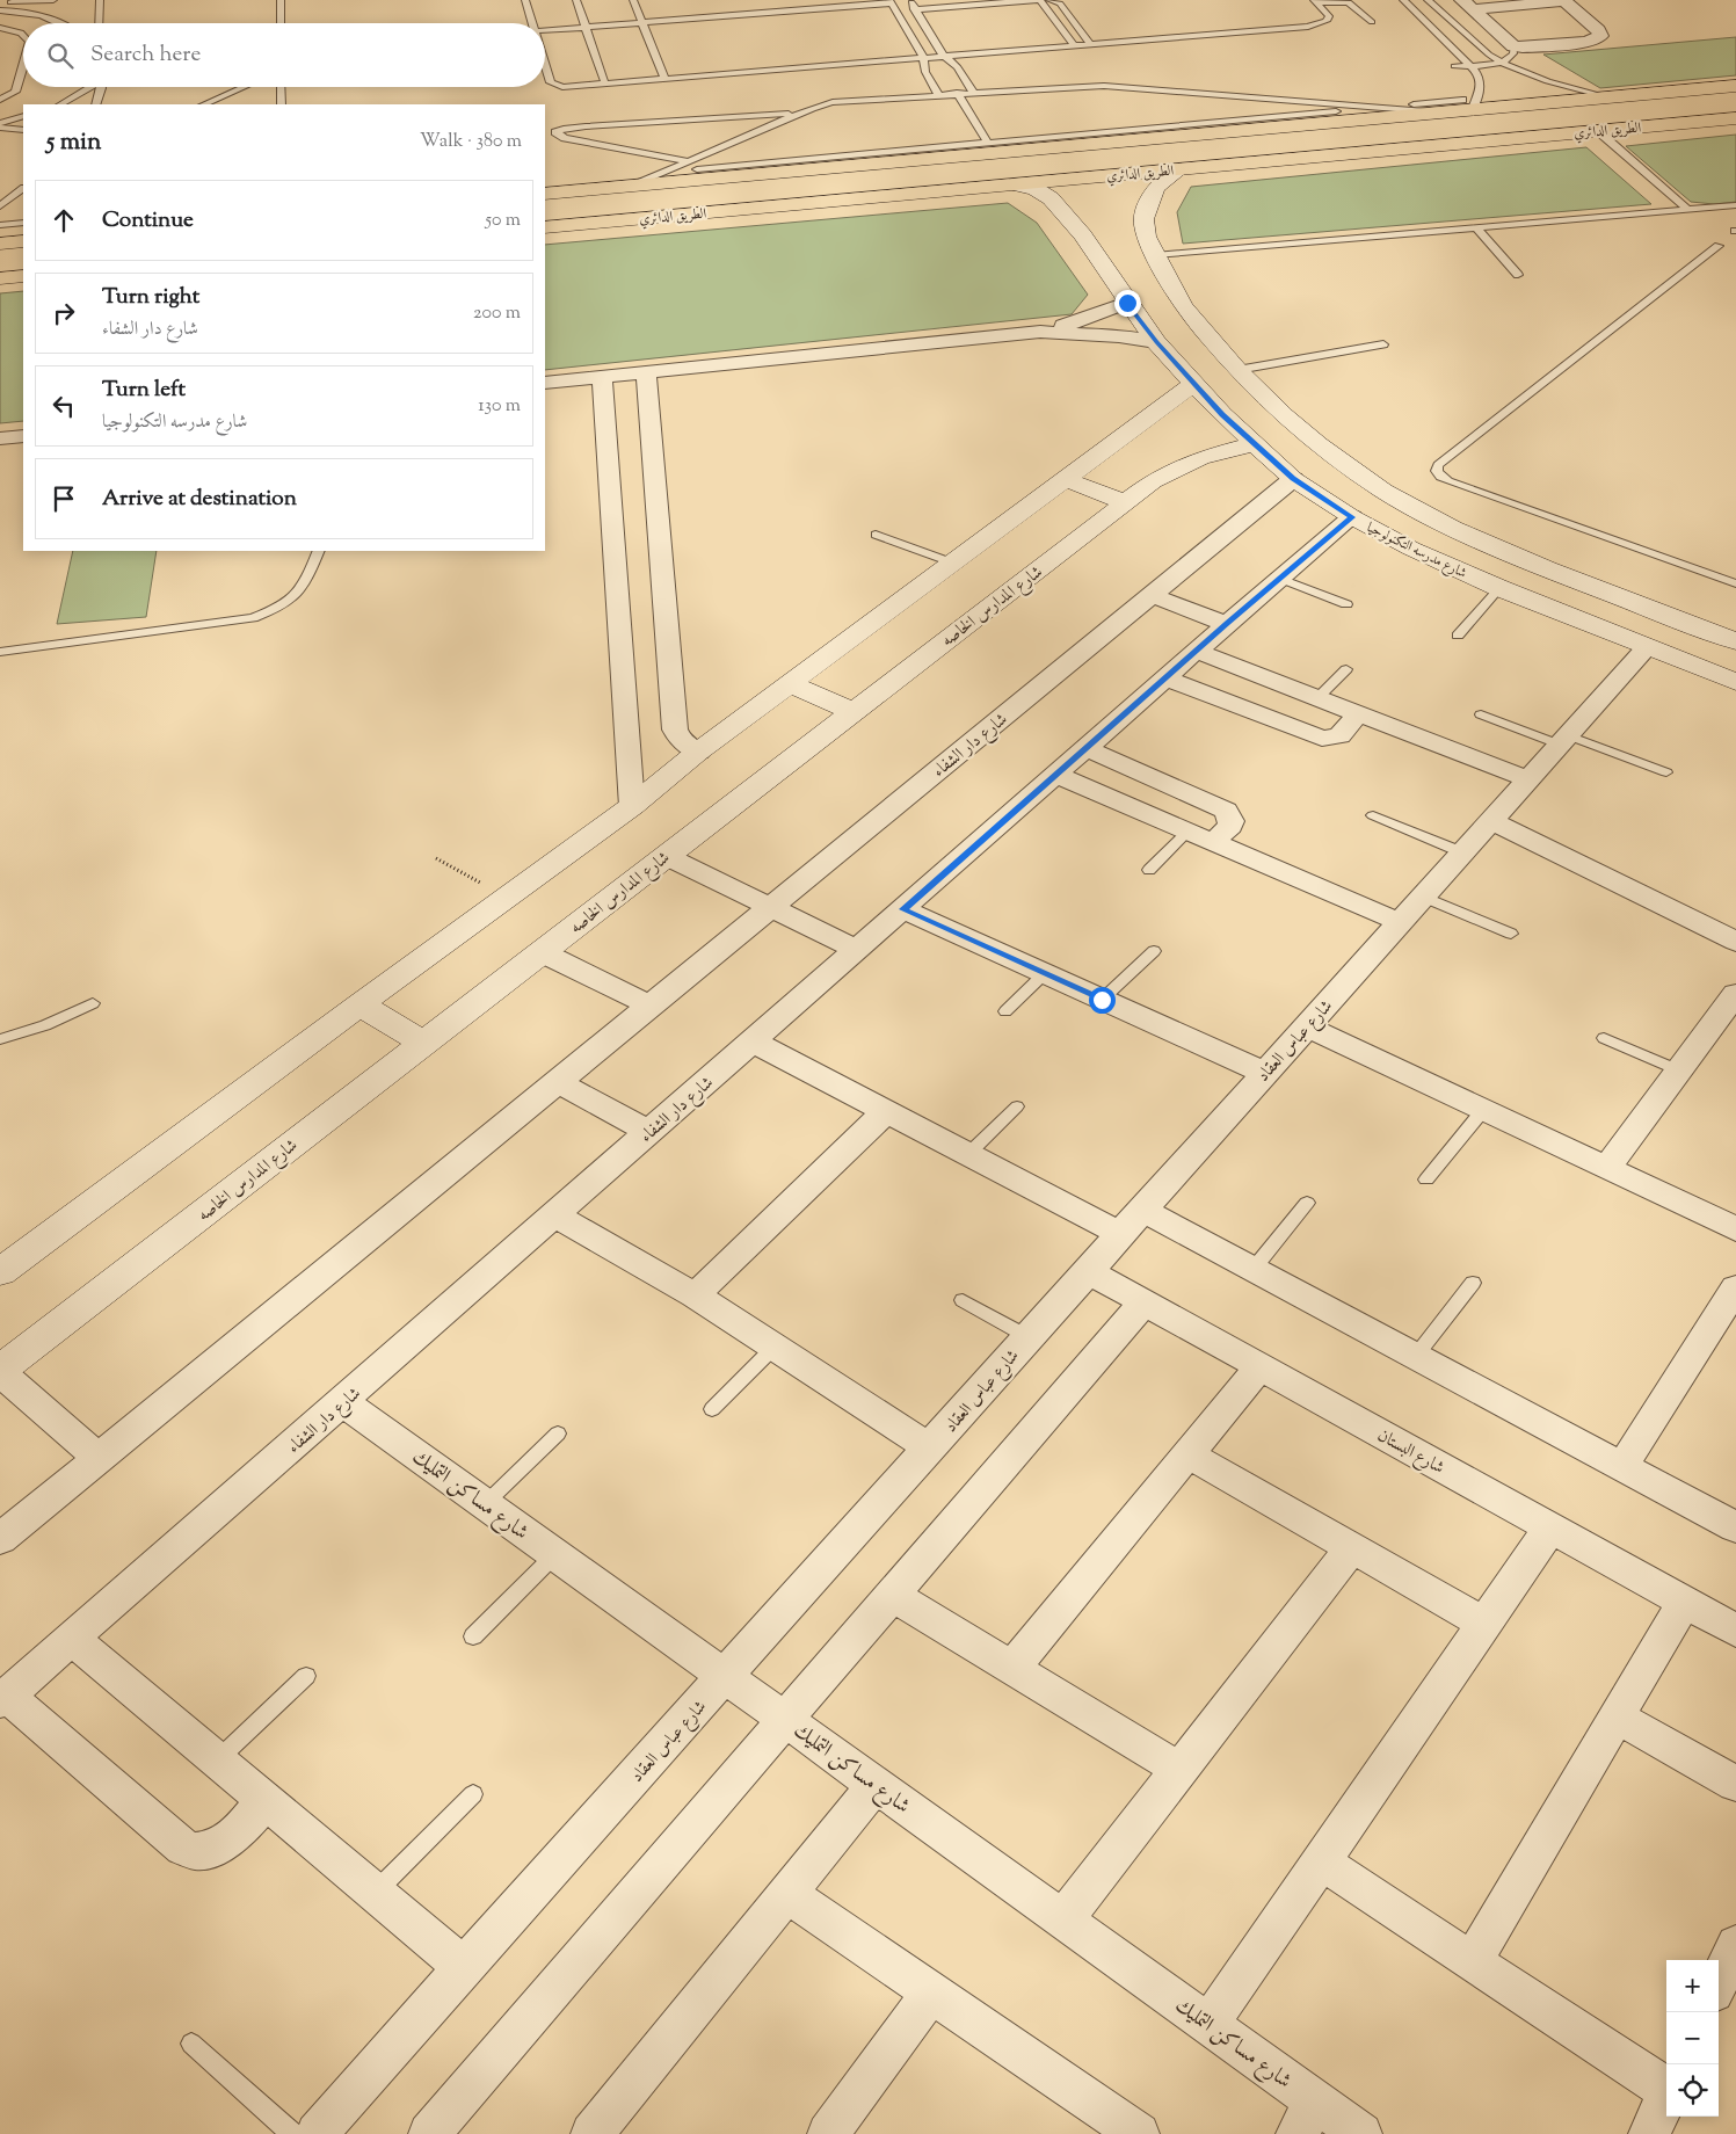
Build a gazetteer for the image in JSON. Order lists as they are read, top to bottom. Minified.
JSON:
{"streets":{"main road":["الطريق الدائري"],"street":["شارع مدرسه التكنولوجيا","شارع المدارس الخاصه","شارع دار الشفاء","شارع عباس العقاد","شارع البستان","شارع مساكن التمليك"]},"crossings":[["الطريق الدائري","شارع مدرسه التكنولوجيا"],["شارع مدرسه التكنولوجيا","شارع المدارس الخاصه"],["شارع مدرسه التكنولوجيا","شارع دار الشفاء"],["شارع مدرسه التكنولوجيا","شارع عباس العقاد"],["شارع دار الشفاء","شارع مساكن التمليك"],["شارع عباس العقاد","شارع البستان"],["شارع عباس العقاد","شارع مساكن التمليك"]],"page":{"search":"Search here","heading":["5 min","Walk · 380 m"],"list":[["Continue","50 m"],["Turn right","شارع دار الشفاء","200 m"],["Turn left","شارع مدرسه التكنولوجيا","130 m"],"Arrive at destination"],"map_buttons":["+","−"]}}
